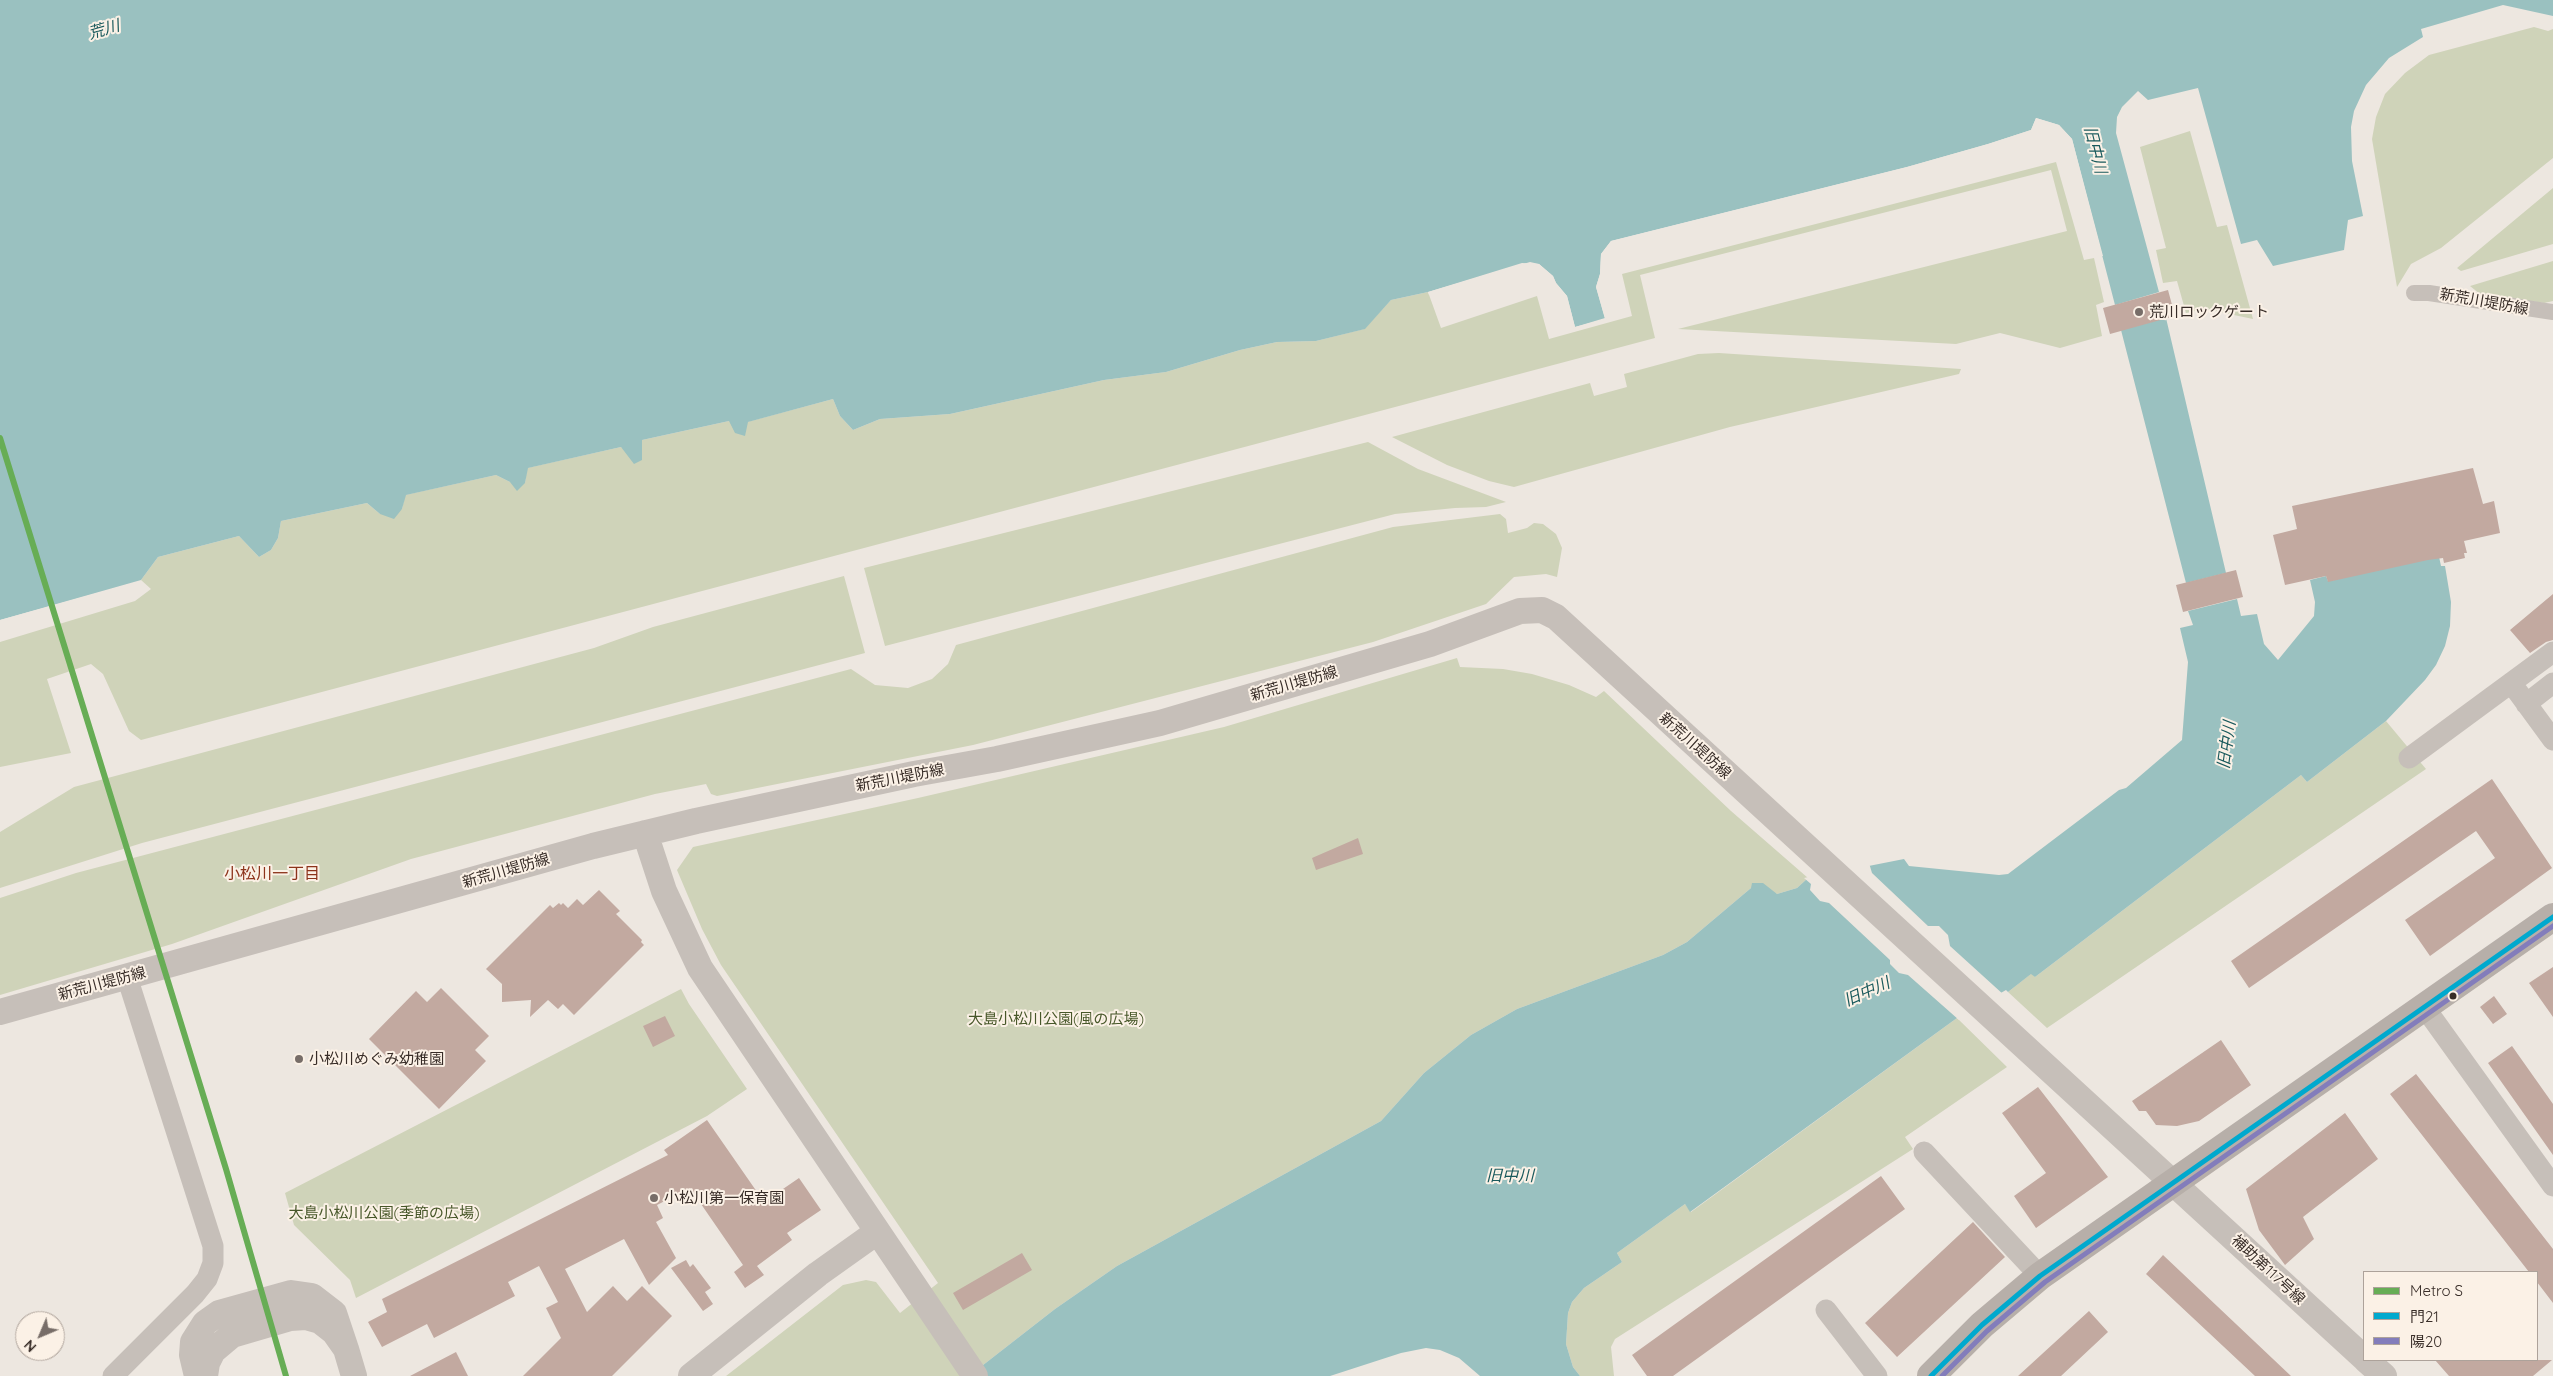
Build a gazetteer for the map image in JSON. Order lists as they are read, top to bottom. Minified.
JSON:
{"streets":{"street":["新荒川堤防線","補助第117号線"]},"crossings":[["新荒川堤防線","補助第117号線"]],"districts":["小松川一丁目"],"water":["荒川","旧中川"],"parks":["大島小松川公園(風の広場)","大島小松川公園(季節の広場)"],"places":["荒川ロックゲート","小松川めぐみ幼稚園","小松川第一保育園"],"lines":["metro line S","transit line 門21","transit line 陽20"],"legend":["Metro S","門21","陽20"],"north":"bottom left"}
